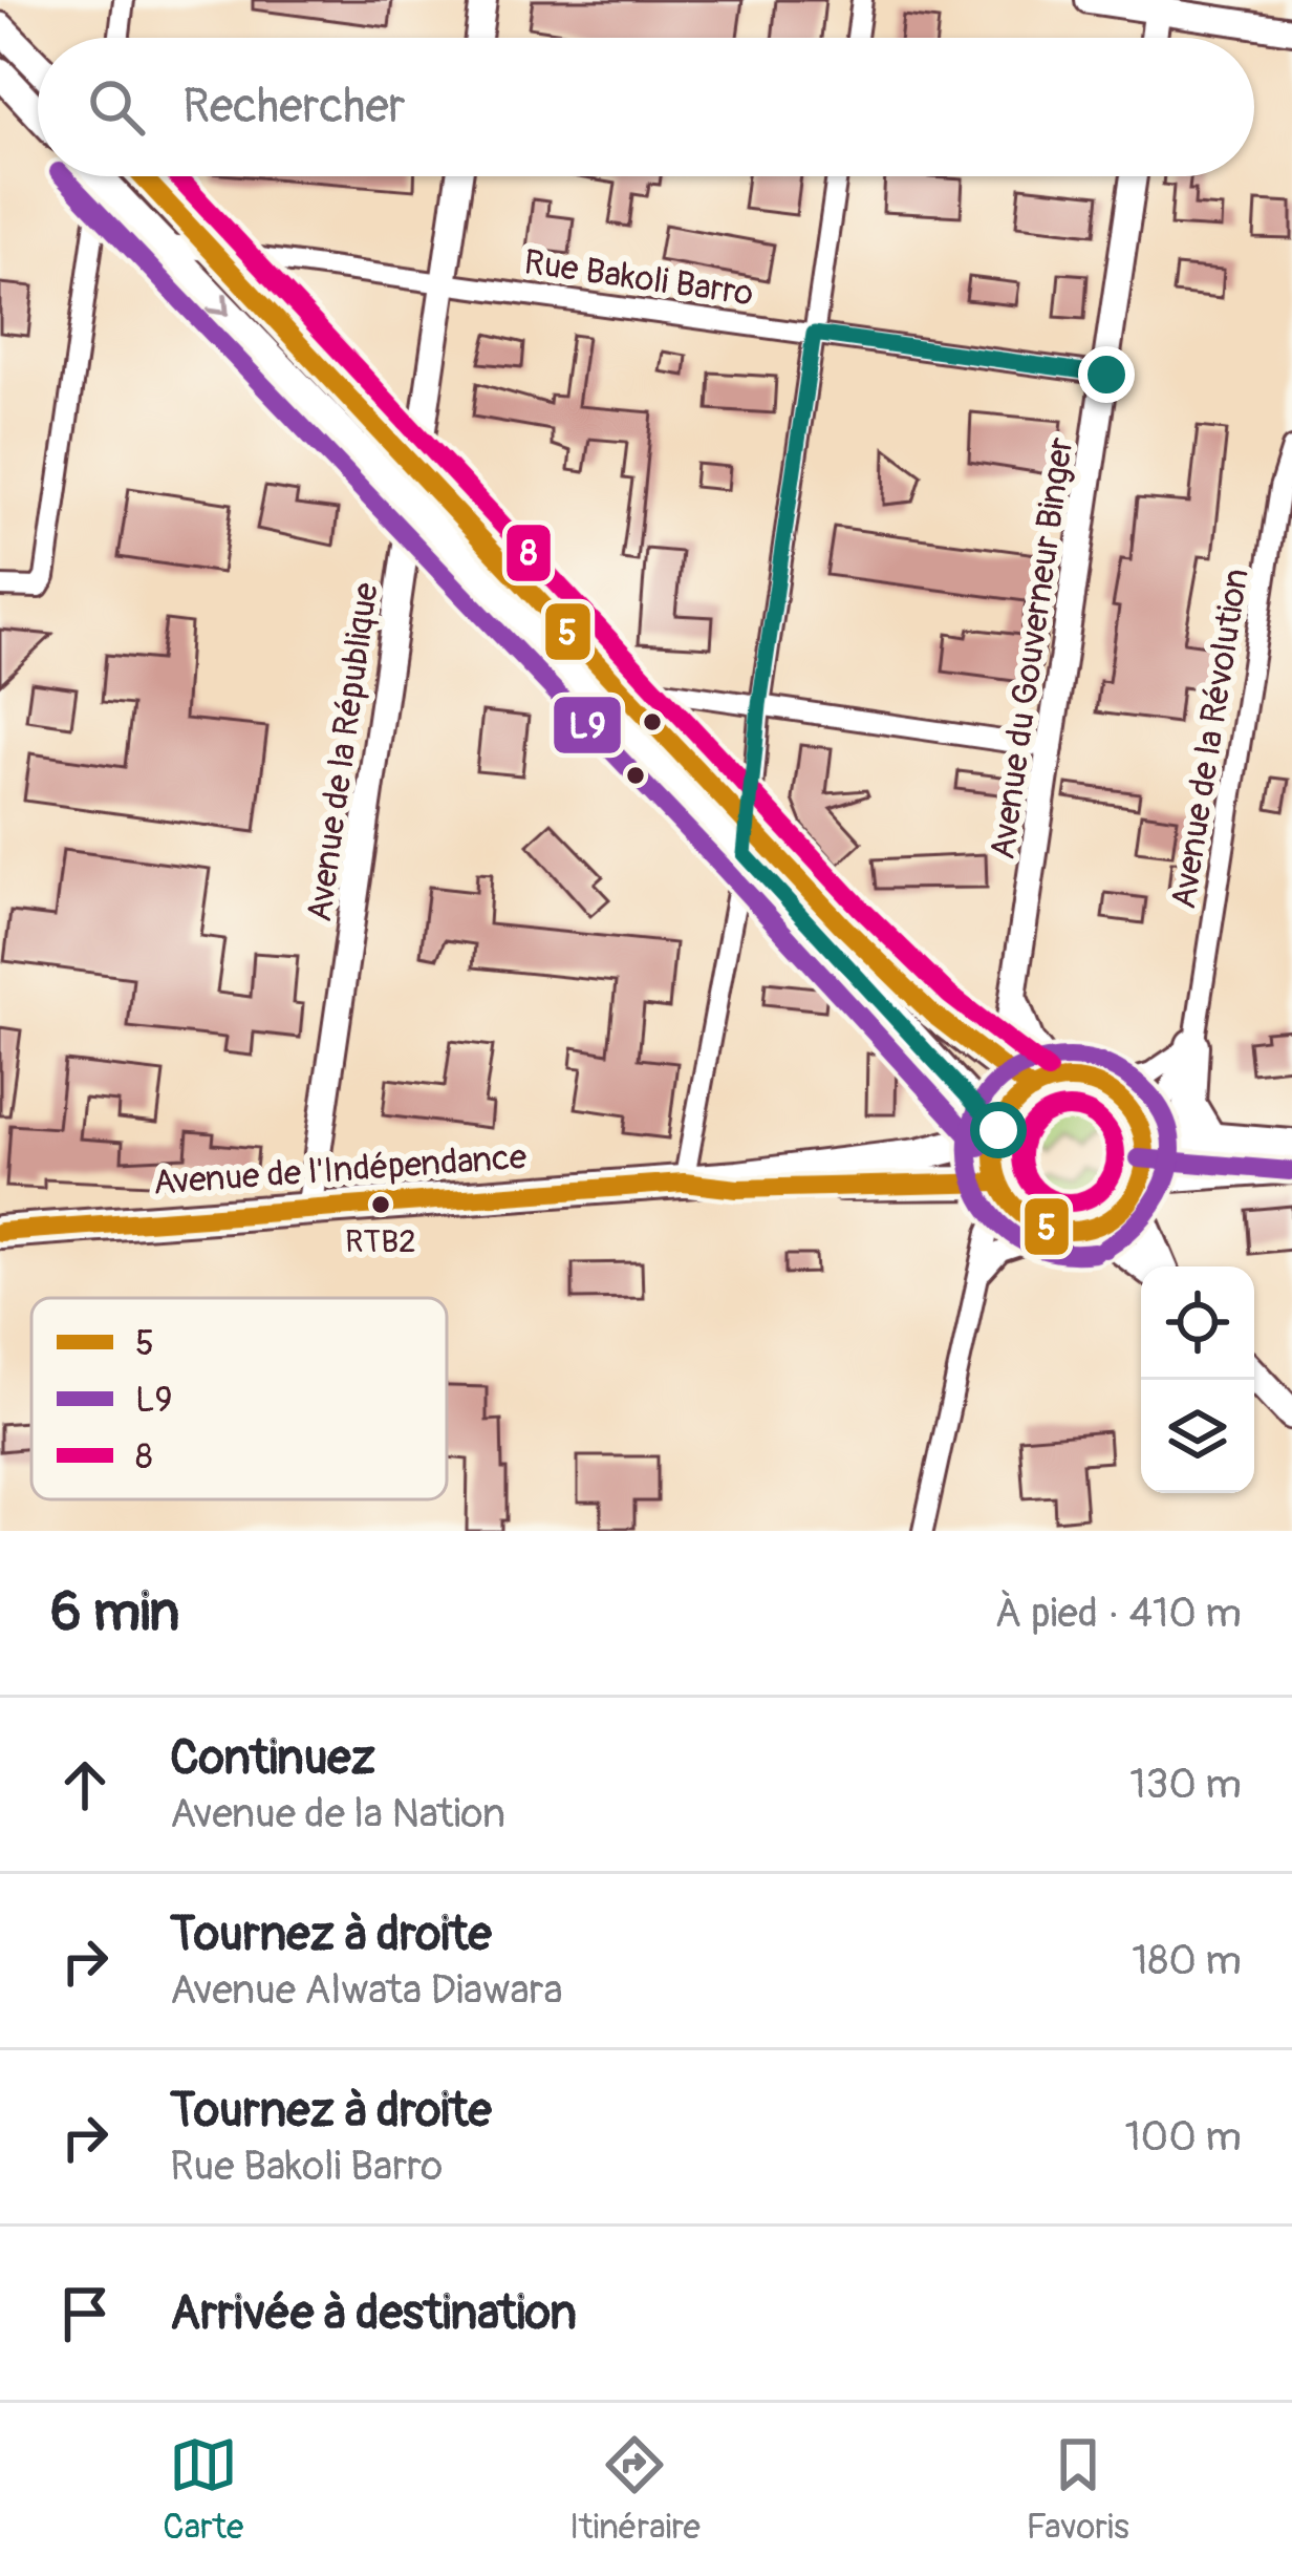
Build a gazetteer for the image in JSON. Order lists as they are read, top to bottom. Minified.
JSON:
{"streets":{"highway":["Avenue de l'Indépendance"],"street":["Rue Bakoli Barro","Avenue du Gouverneur Binger","Avenue de la Révolution","Avenue de la République"]},"crossings":[["Rue Bakoli Barro","Avenue du Gouverneur Binger"],["Rue Bakoli Barro","Avenue de la République"],["Avenue du Gouverneur Binger","Avenue de la Révolution"],["Avenue du Gouverneur Binger","Avenue de l'Indépendance"],["Avenue de la Révolution","Avenue de l'Indépendance"],["Avenue de la République","Avenue de l'Indépendance"]],"places":["RTB2"],"lines":["transit line 5","transit line L9","transit line 8"],"legend":["5","L9","8"],"page":{"search":"Rechercher","heading":["6 min","À pied · 410 m"],"list":[["Continuez","Avenue de la Nation","130 m"],["Tournez à droite","Avenue Alwata Diawara","180 m"],["Tournez à droite","Rue Bakoli Barro","100 m"],"Arrivée à destination"],"nav":["Carte","Itinéraire","Favoris"]}}
